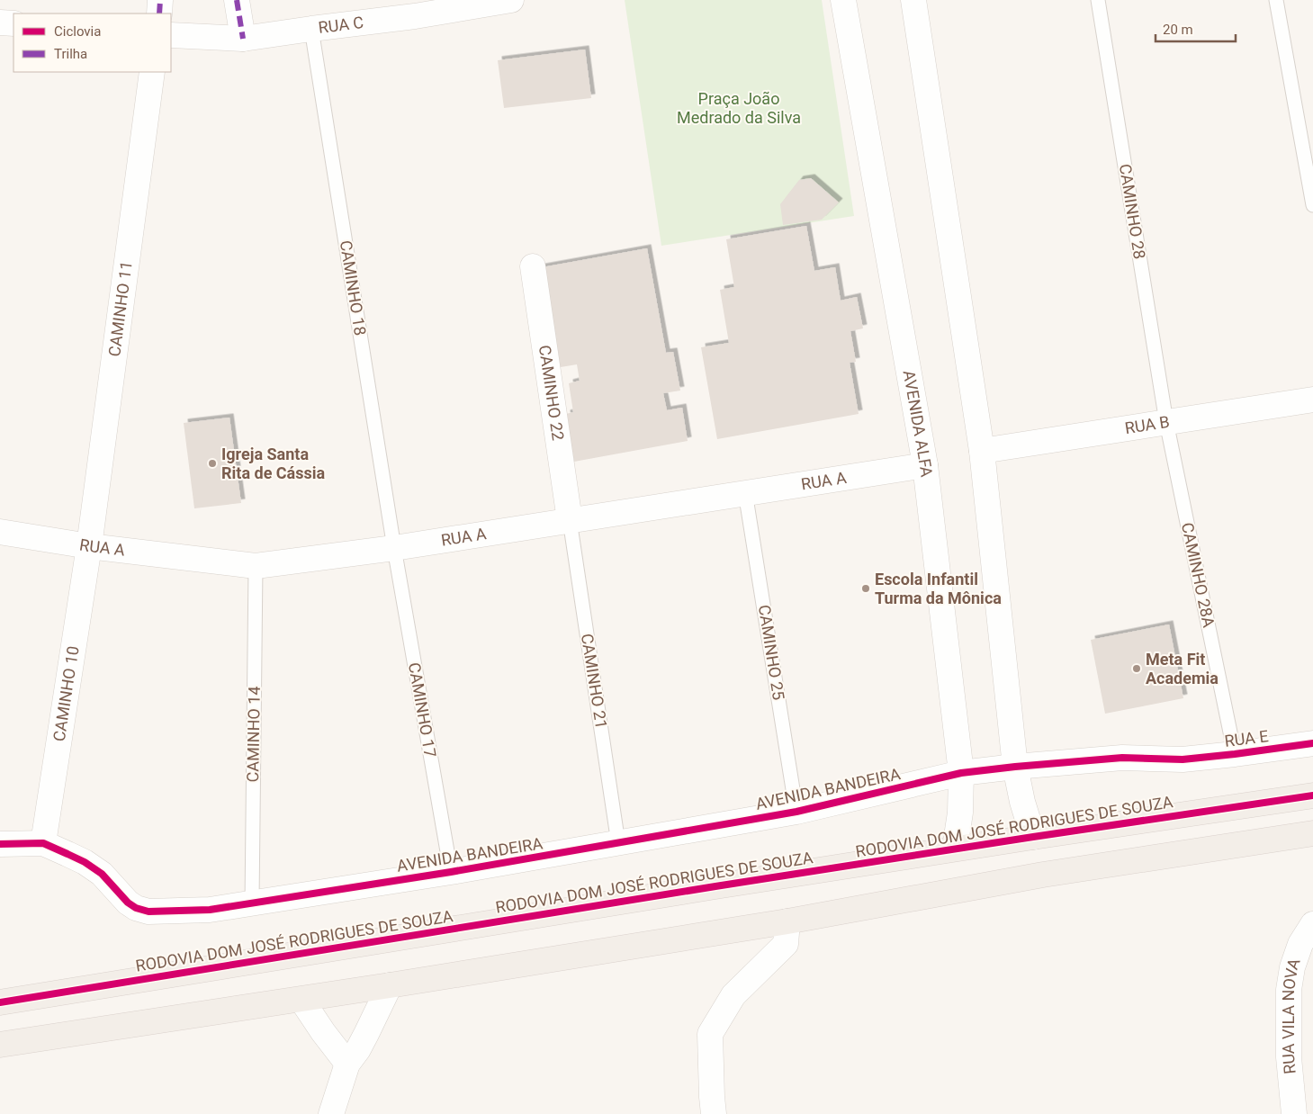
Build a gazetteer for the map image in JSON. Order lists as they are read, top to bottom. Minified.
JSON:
{"streets":{"main road":["RODOVIA DOM JOSÉ RODRIGUES DE SOUZA"],"street":["RUA C","CAMINHO 11","CAMINHO 22","AVENIDA ALFA","RUA B","RUA A","CAMINHO 10","RUA E","AVENIDA BANDEIRA","RUA VILA NOVA"],"lane":["CAMINHO 28","CAMINHO 18","CAMINHO 28A","CAMINHO 25","CAMINHO 21","CAMINHO 17","CAMINHO 14"]},"crossings":[["RUA C","CAMINHO 18"],["CAMINHO 28","RUA B"],["CAMINHO 28","CAMINHO 28A"],["CAMINHO 18","RUA A"],["CAMINHO 18","CAMINHO 17"],["CAMINHO 11","RUA A"],["CAMINHO 11","CAMINHO 10"],["CAMINHO 22","RUA A"],["CAMINHO 22","CAMINHO 21"],["AVENIDA ALFA","RUA A"],["AVENIDA ALFA","AVENIDA BANDEIRA"],["AVENIDA ALFA","RODOVIA DOM JOSÉ RODRIGUES DE SOUZA"],["RUA B","CAMINHO 28A"],["RUA A","CAMINHO 25"],["RUA A","CAMINHO 21"],["RUA A","CAMINHO 10"],["RUA A","CAMINHO 17"],["RUA A","CAMINHO 14"],["CAMINHO 28A","RUA E"],["CAMINHO 25","AVENIDA BANDEIRA"],["CAMINHO 21","AVENIDA BANDEIRA"],["CAMINHO 10","AVENIDA BANDEIRA"],["CAMINHO 17","AVENIDA BANDEIRA"],["CAMINHO 14","AVENIDA BANDEIRA"],["RUA E","AVENIDA BANDEIRA"]],"parks":["Praça João Medrado da Silva"],"places":["Igreja Santa Rita de Cássia","Escola Infantil Turma da Mônica","Meta Fit Academia"],"legend":["Ciclovia","Trilha"],"scale_bar":"20 m"}
